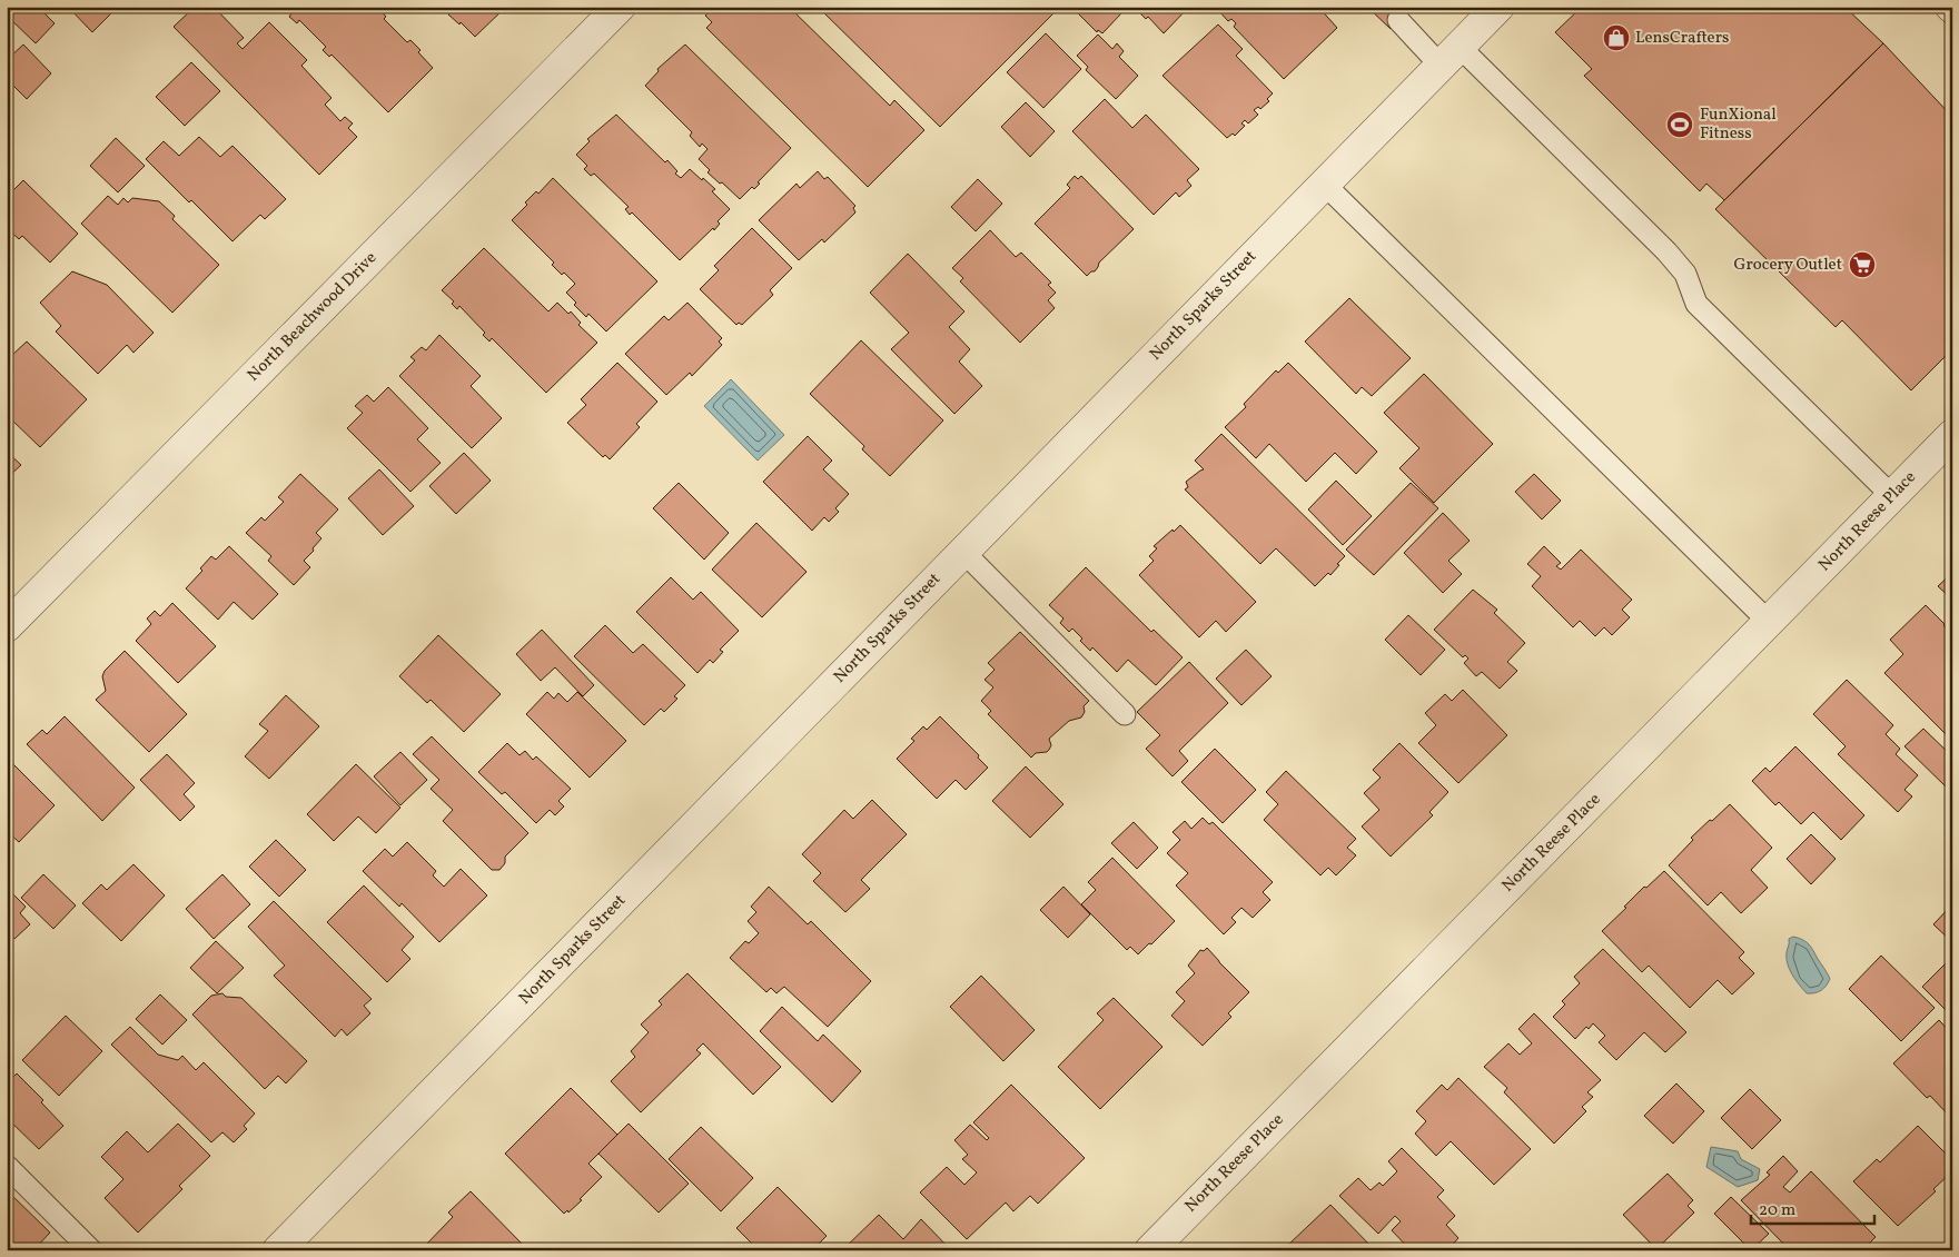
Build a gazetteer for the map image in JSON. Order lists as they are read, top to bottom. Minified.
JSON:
{"streets":{"street":["North Sparks Street","North Beachwood Drive","North Reese Place"]},"places":{"shop":["LensCrafters"],"sports":["FunXional Fitness"],"supermarket":["Grocery Outlet"]},"scale_bar":"20 m"}
